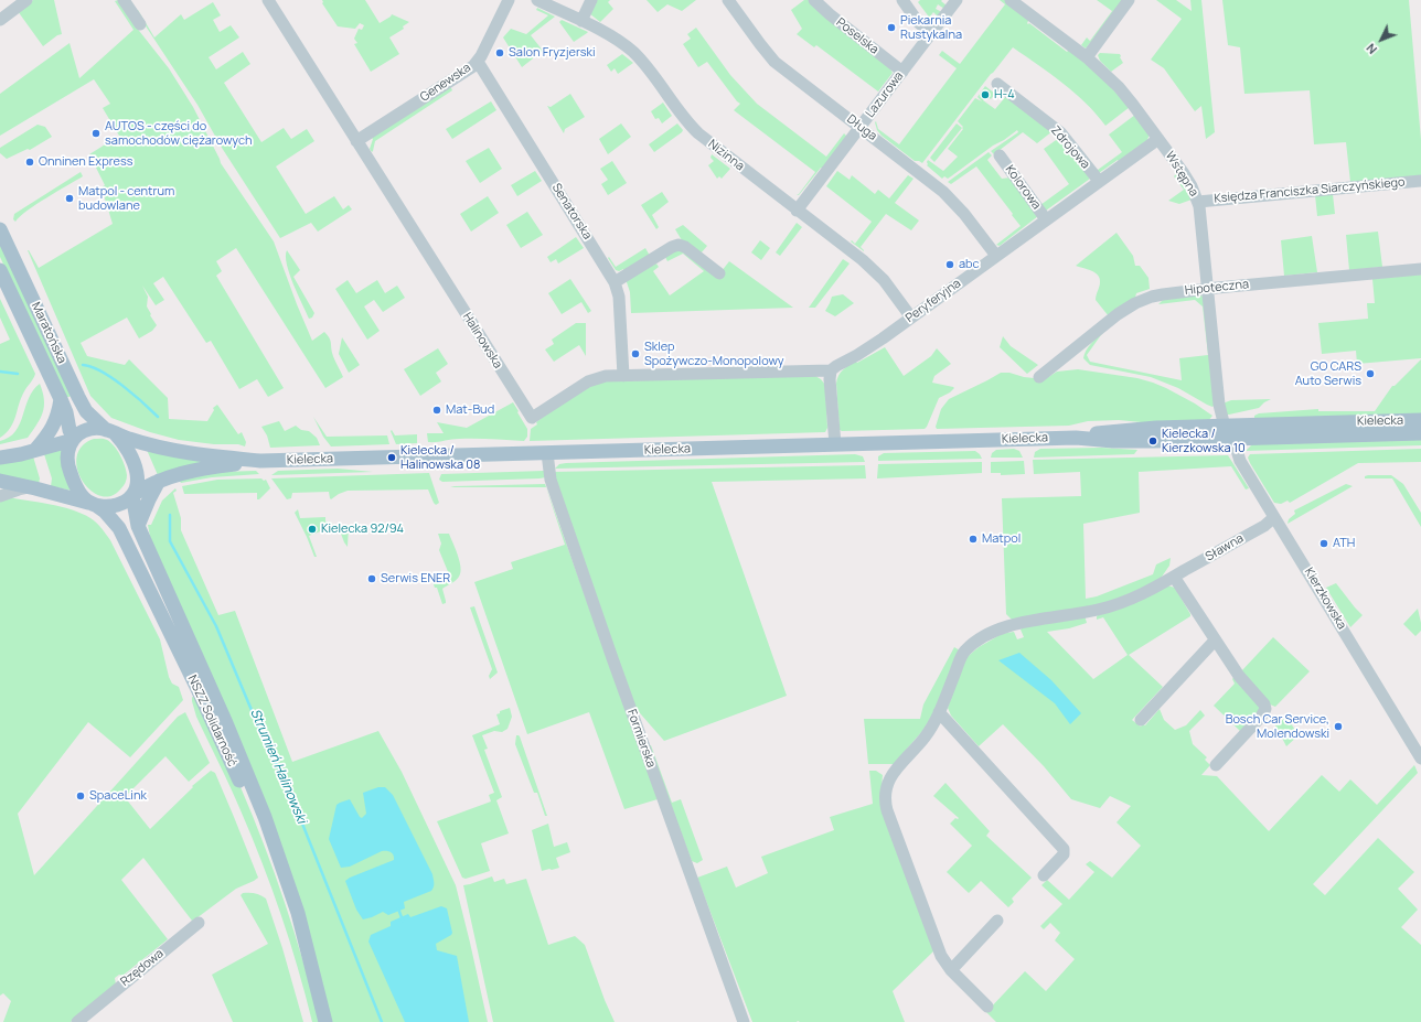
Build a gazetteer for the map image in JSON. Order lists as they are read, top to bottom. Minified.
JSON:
{"streets":{"main road":["Maratońska","Kielecka","NSZZ Solidarność"],"street":["Poselska","Genewska","Lazurowa","Długa","Zdrojowa","Nizinna","Wstępna","Kolorowa","Księdza Franciszka Siarczyńskiego","Senatorska","Hipoteczna","Peryferyjna","Halinowska","Sławna","Kierzkowska","Formierska","Rzędowa"]},"crossings":[["Poselska","Lazurowa"],["Genewska","Senatorska"],["Genewska","Halinowska"],["Lazurowa","Długa"],["Lazurowa","Nizinna"],["Długa","Peryferyjna"],["Zdrojowa","Peryferyjna"],["Nizinna","Peryferyjna"],["Wstępna","Księdza Franciszka Siarczyńskiego"],["Wstępna","Hipoteczna"],["Wstępna","Peryferyjna"],["Wstępna","Kielecka"],["Wstępna","Kierzkowska"],["Kolorowa","Peryferyjna"],["Senatorska","Halinowska"],["Peryferyjna","Halinowska"],["Maratońska","Kielecka"],["Maratońska","NSZZ Solidarność"],["Kielecka","Kierzkowska"],["Kielecka","NSZZ Solidarność"],["Kielecka","Formierska"],["Sławna","Kierzkowska"]],"water":["Strumień Halinowski"],"places":["Piekarnia Rustykalna","Salon Fryzjerski","H-4","AUTOS - części do samochodów ciężarowych","Onninen Express","Matpol - centrum budowlane","abc","Sklep Spożywczo-Monopolowy","GO CARS Auto Serwis","Mat-Bud","Kielecka / Kierzkowska 10","Kielecka / Halinowska 08","Kielecka 92/94","Matpol","ATH","Serwis ENER","Bosch Car Service, Molendowski","SpaceLink"],"north":"bottom left"}
